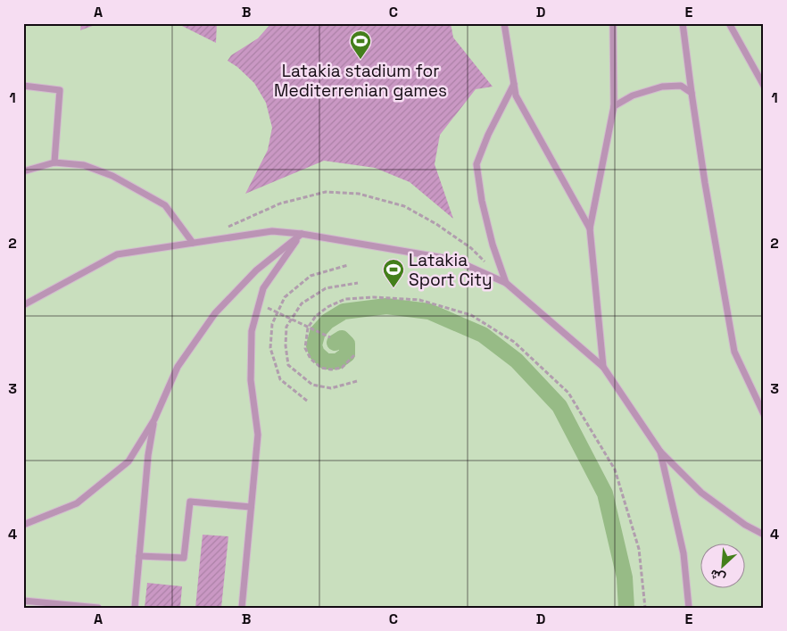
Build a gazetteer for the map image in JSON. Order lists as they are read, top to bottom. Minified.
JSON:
{"places":{"sports":["Latakia stadium for Mediterrenian games","Latakia Sport City"]},"north":"bottom left","grid":{"columns":["A","B","C","D","E"],"rows":["1","2","3","4"]}}
